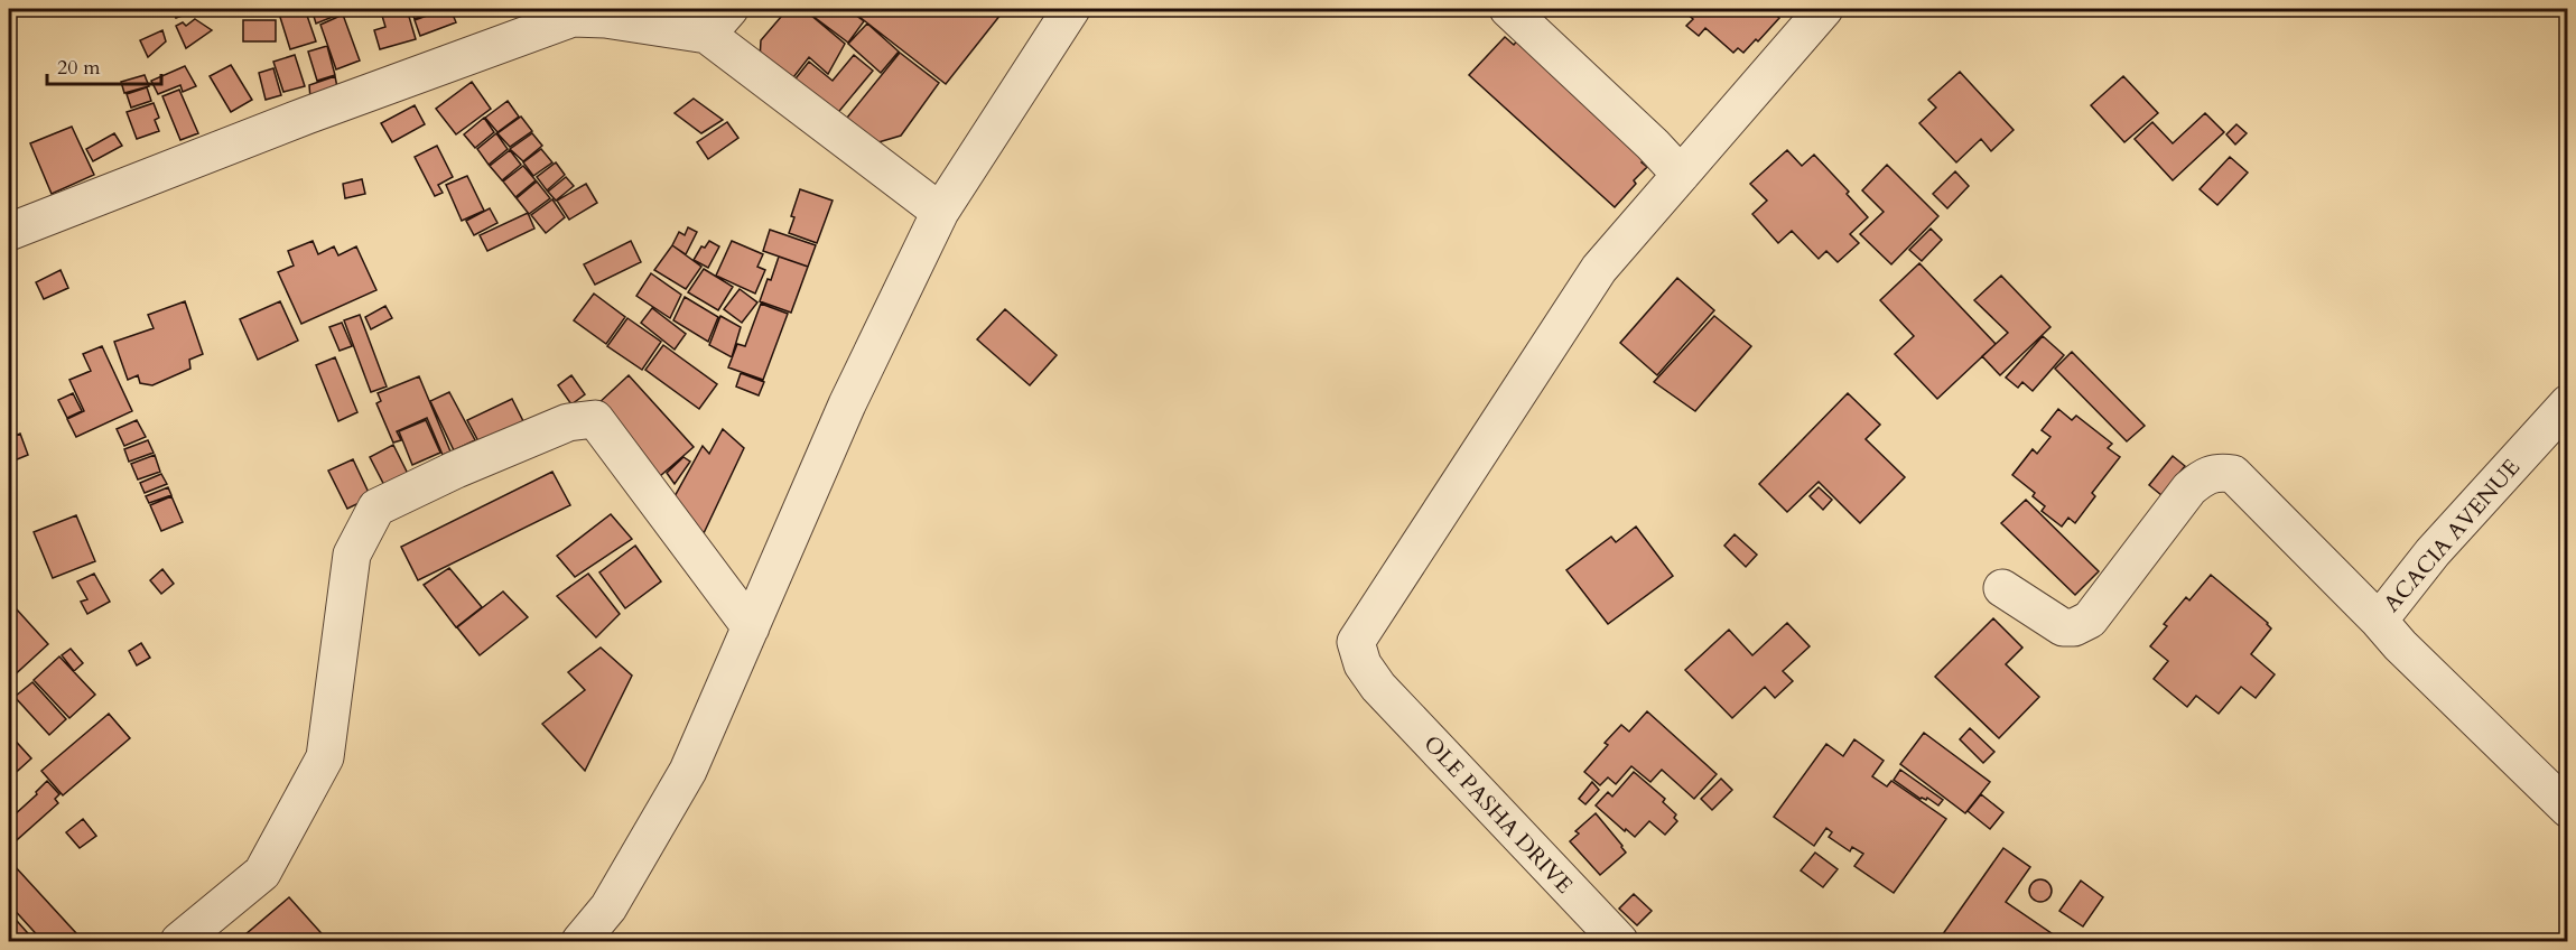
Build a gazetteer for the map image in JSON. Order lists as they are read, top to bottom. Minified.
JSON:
{"streets":{"street":["ACACIA AVENUE","OLE PASHA DRIVE"]},"scale_bar":"20 m"}
